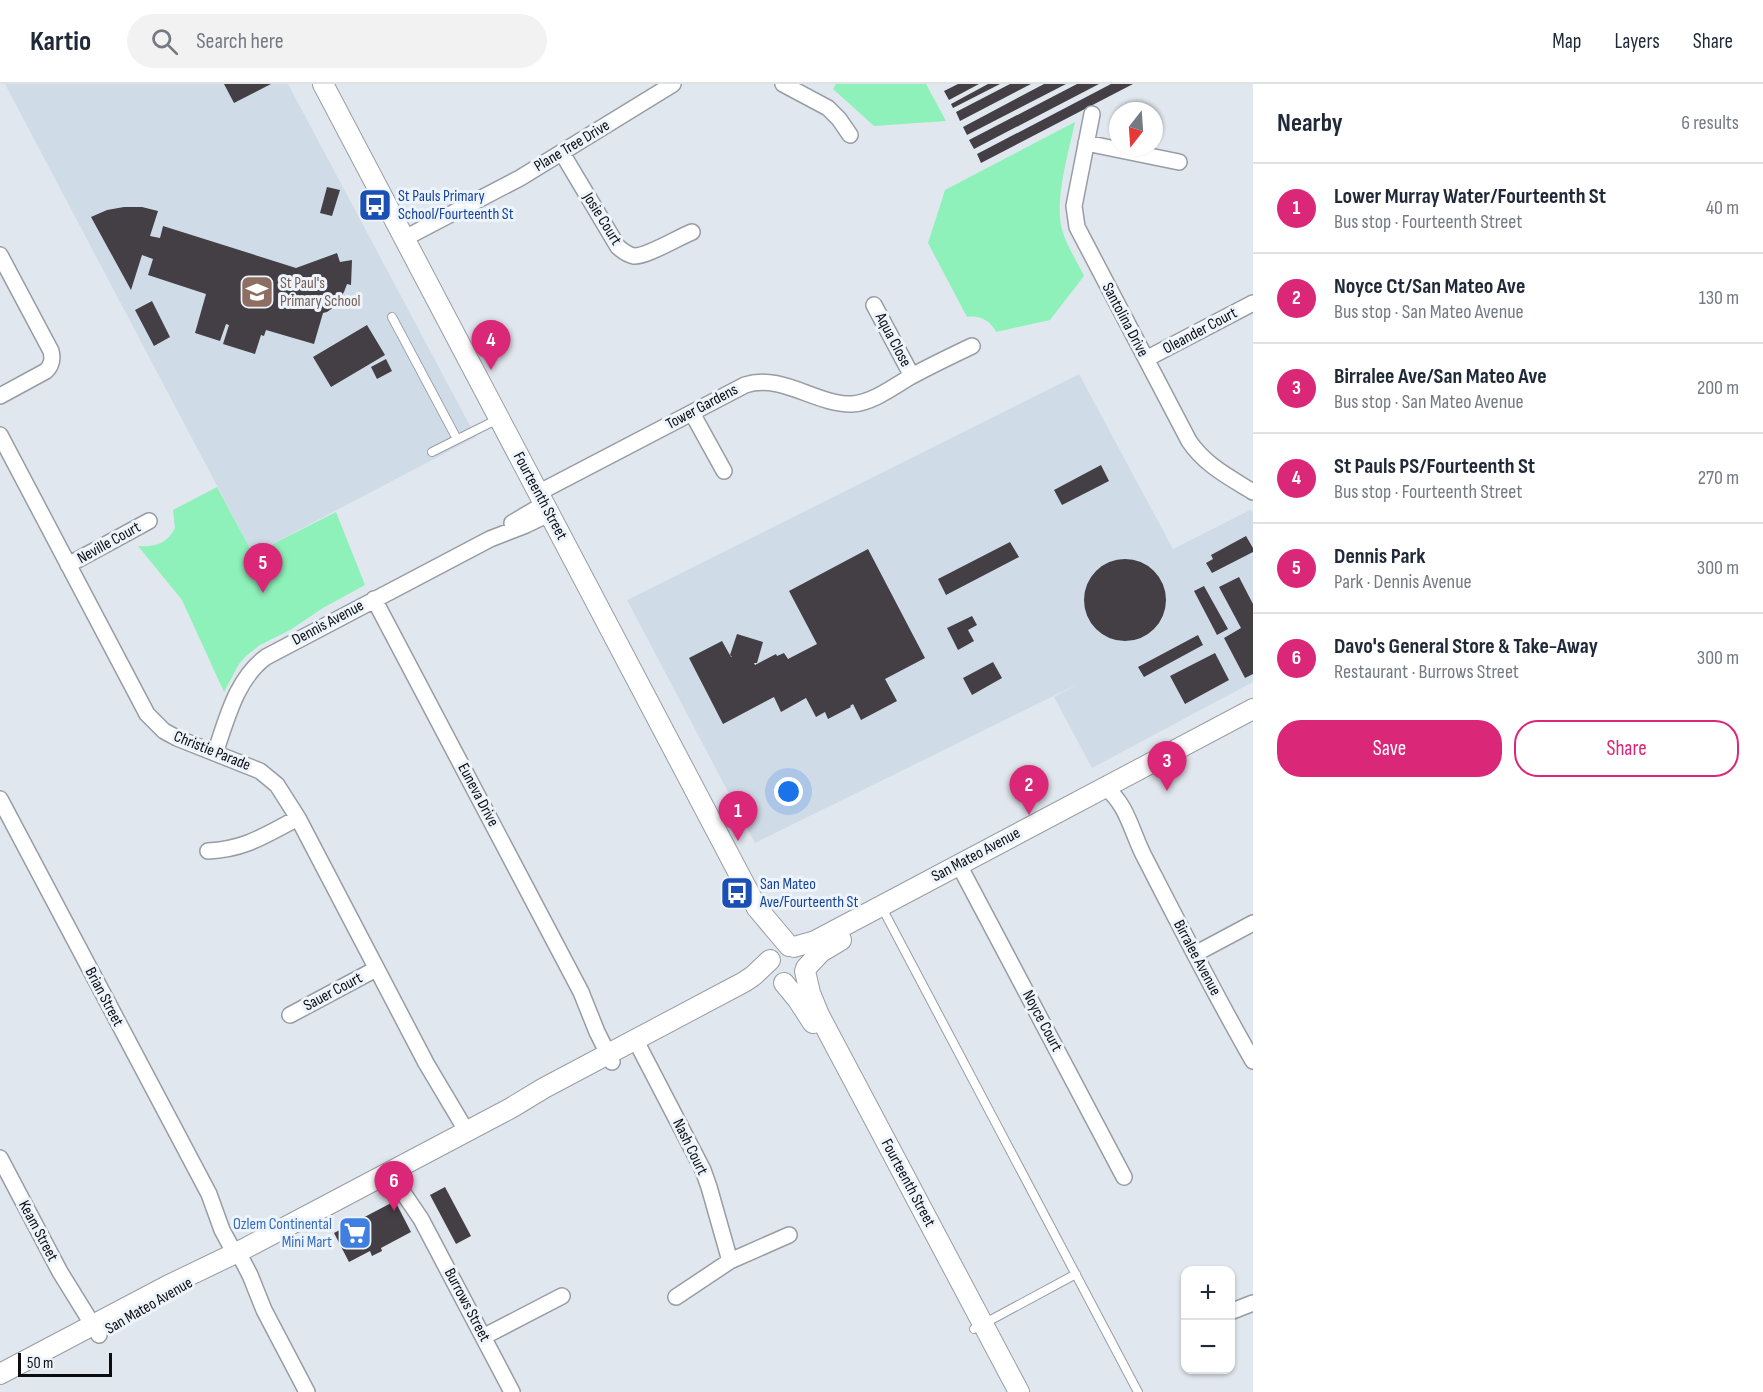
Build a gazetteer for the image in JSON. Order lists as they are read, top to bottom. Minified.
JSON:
{"streets":{"street":["Plane Tree Drive","Josie Court","Santolina Drive","Oleander Court","Aqua Close","Tower Gardens","Fourteenth Street","Neville Court","Dennis Avenue","Christie Parade","Euneva Drive","San Mateo Avenue","Birralee Avenue","Sauer Court","Brian Street","Noyce Court","Nash Court","Keam Street","Burrows Street"]},"crossings":[["Plane Tree Drive","Josie Court"],["Plane Tree Drive","Fourteenth Street"],["Santolina Drive","Oleander Court"],["Aqua Close","Tower Gardens"],["Tower Gardens","Fourteenth Street"],["Tower Gardens","Dennis Avenue"],["Fourteenth Street","Dennis Avenue"],["Fourteenth Street","San Mateo Avenue"],["Neville Court","Christie Parade"],["Dennis Avenue","Christie Parade"],["Dennis Avenue","Euneva Drive"],["Christie Parade","San Mateo Avenue"],["Christie Parade","Sauer Court"],["Euneva Drive","San Mateo Avenue"],["San Mateo Avenue","Birralee Avenue"],["San Mateo Avenue","Brian Street"],["San Mateo Avenue","Noyce Court"],["San Mateo Avenue","Nash Court"],["San Mateo Avenue","Keam Street"],["San Mateo Avenue","Burrows Street"]],"places":{"bus stop":["St Pauls Primary School/Fourteenth St","San Mateo Ave/Fourteenth St"],"school or university":["St Paul's Primary School"],"supermarket":["Ozlem Continental Mini Mart"]},"scale_bar":"50 m","north":"bottom","page":{"header":"Kartio","search":"Search here","nav":["Map","Layers","Share"],"heading":["Nearby","6 results"],"list":[{"mark":"1","name":"Lower Murray Water/Fourteenth St","note":"Bus stop · Fourteenth Street","value":"40 m"},{"mark":"2","name":"Noyce Ct/San Mateo Ave","note":"Bus stop · San Mateo Avenue","value":"130 m"},{"mark":"3","name":"Birralee Ave/San Mateo Ave","note":"Bus stop · San Mateo Avenue","value":"200 m"},{"mark":"4","name":"St Pauls PS/Fourteenth St","note":"Bus stop · Fourteenth Street","value":"270 m"},{"mark":"5","name":"Dennis Park","note":"Park · Dennis Avenue","value":"300 m"},{"mark":"6","name":"Davo's General Store & Take-Away","note":"Restaurant · Burrows Street","value":"300 m"}],"pins":["4","5","3","2","1","6"],"buttons":["Save","Share"],"map_buttons":["+","−"],"scale":"50 m"}}
